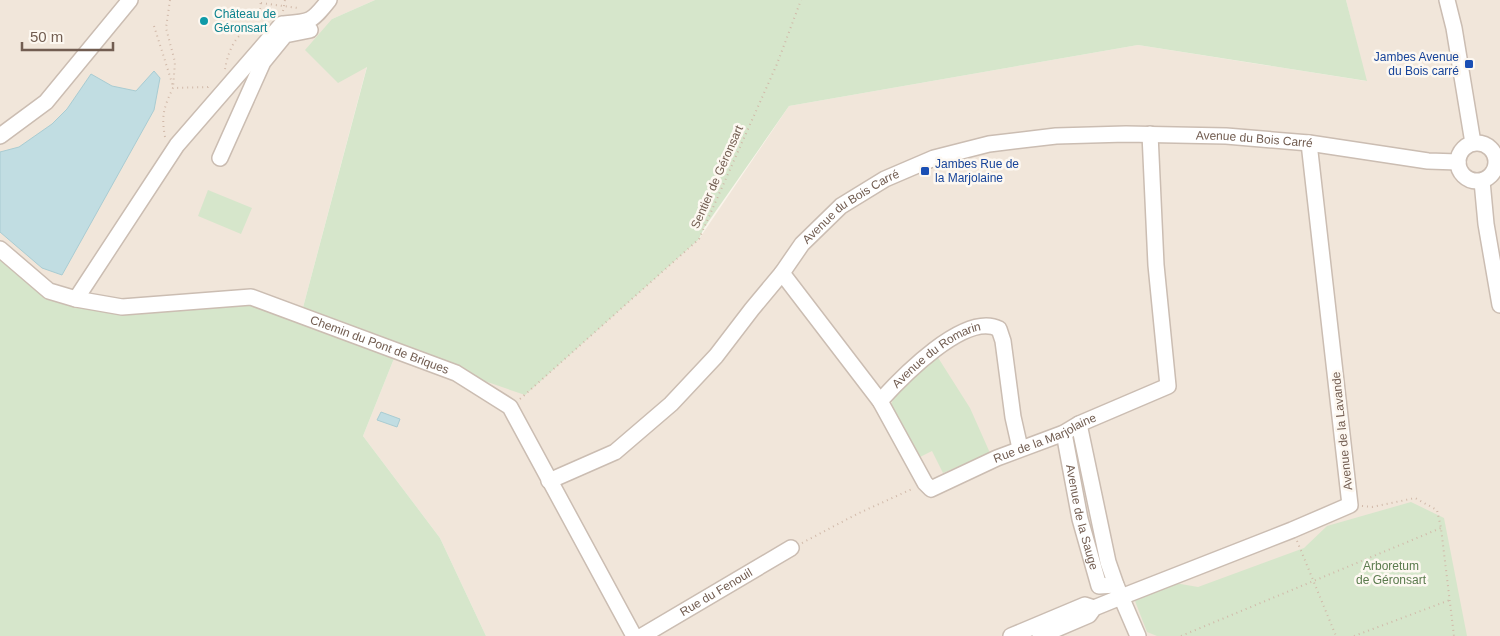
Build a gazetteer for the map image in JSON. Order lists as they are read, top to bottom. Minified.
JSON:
{"streets":{"street":["Avenue du Bois Carré","Chemin du Pont de Briques","Avenue du Romarin","Avenue de la Lavande","Rue de la Marjolaine","Avenue de la Sauge","Rue du Fenouil"],"path":["Sentier de Géronsart"]},"crossings":[["Avenue du Bois Carré","Chemin du Pont de Briques"],["Avenue du Bois Carré","Avenue de la Lavande"],["Avenue du Bois Carré","Rue de la Marjolaine"],["Sentier de Géronsart","Chemin du Pont de Briques"],["Avenue du Romarin","Rue de la Marjolaine"],["Avenue de la Lavande","Avenue de la Sauge"],["Rue de la Marjolaine","Avenue de la Sauge"]],"parks":["Arboretum de Géronsart"],"places":{"other":["Château de Géronsart"],"transit":["Jambes Avenue du Bois carré","Jambes Rue de la Marjolaine"]},"scale_bar":"50 m"}
